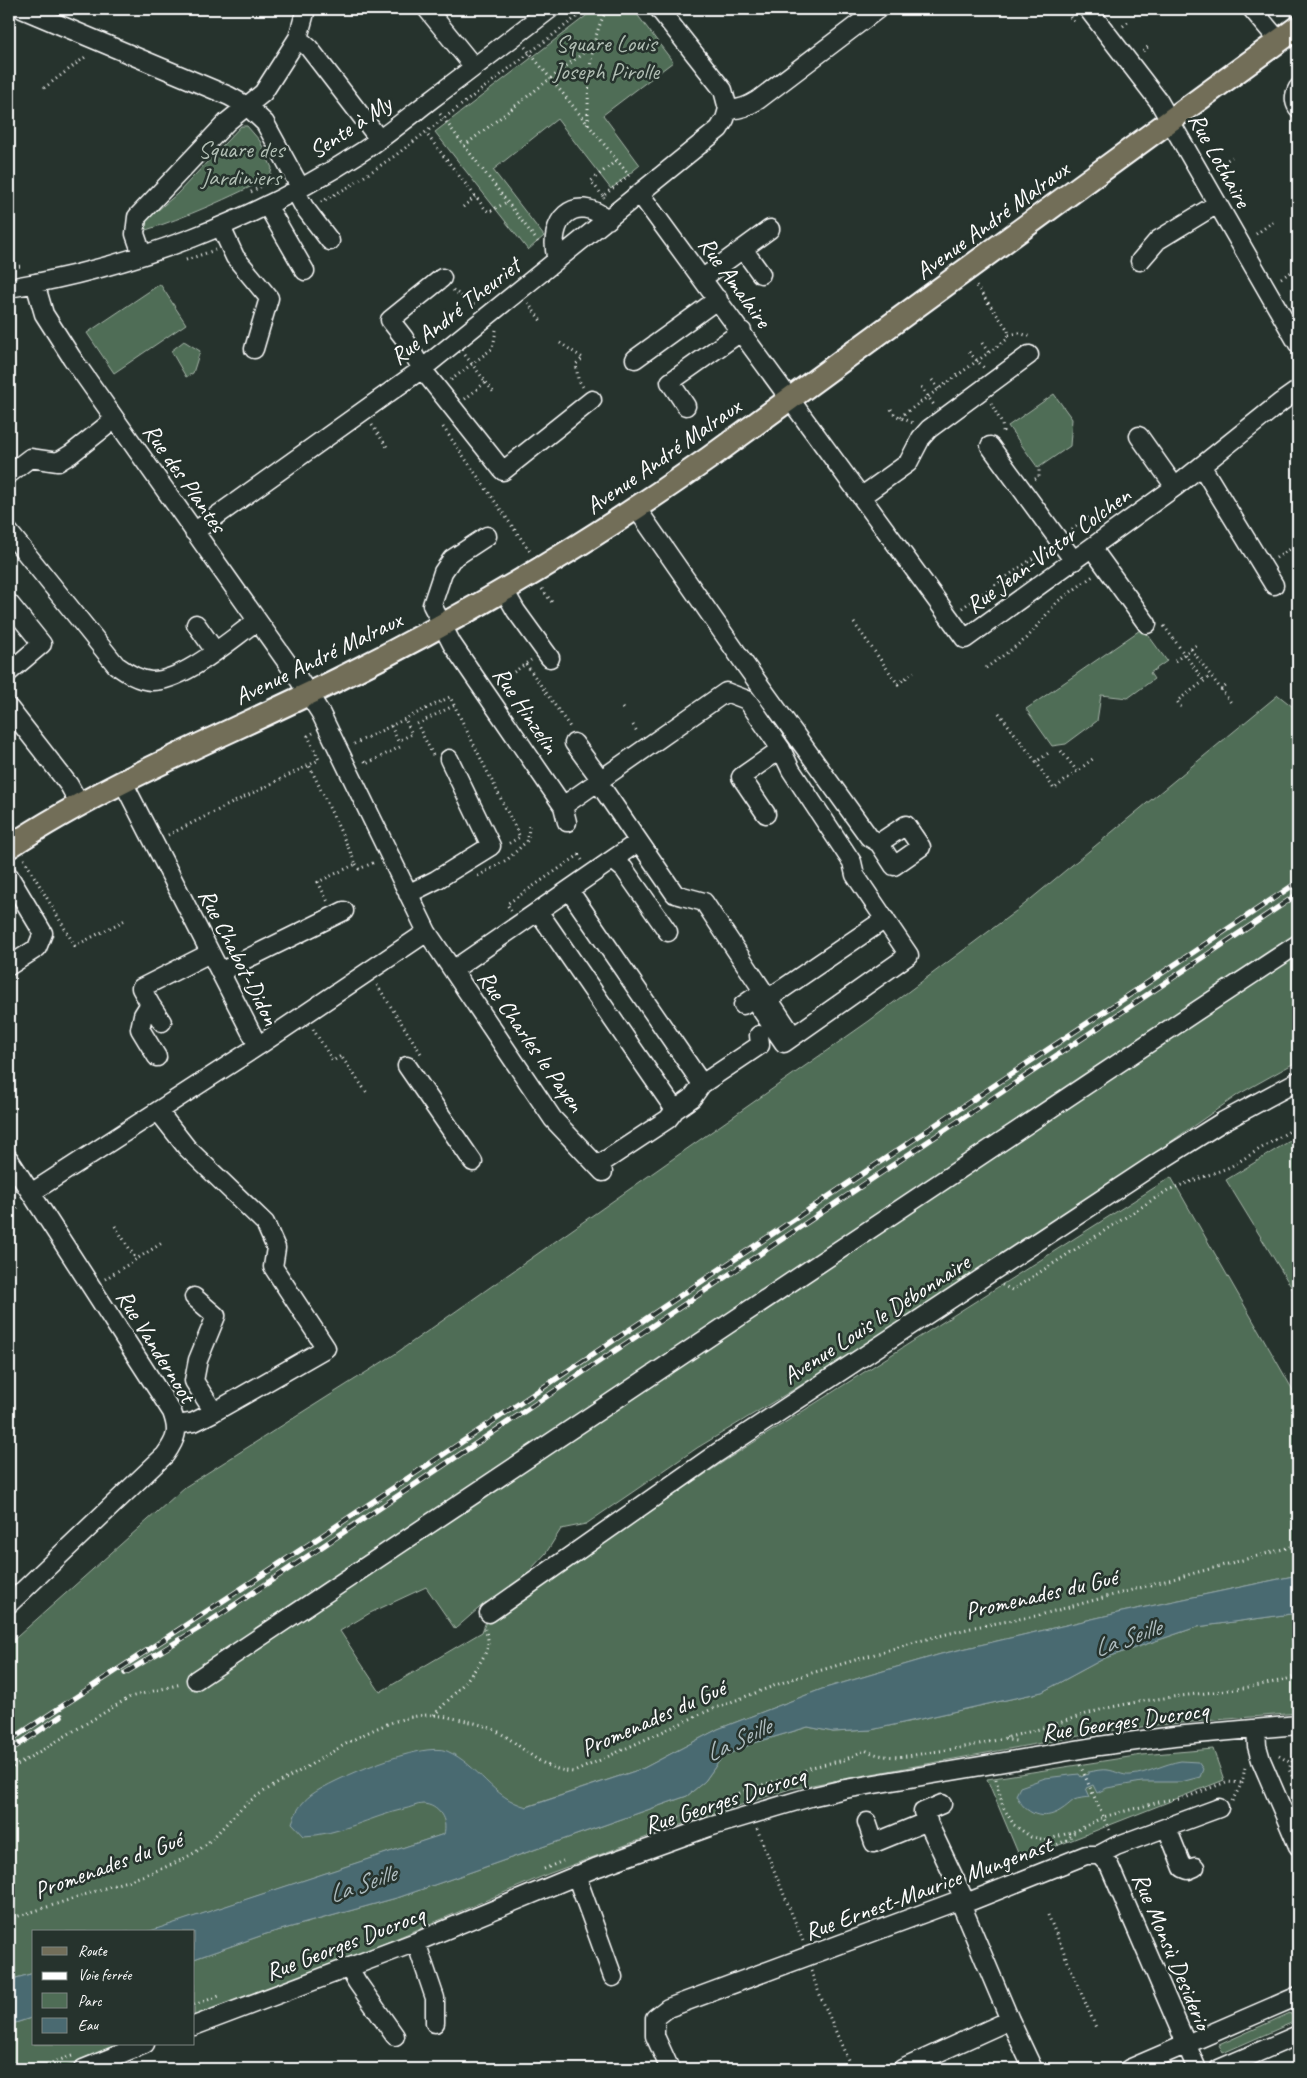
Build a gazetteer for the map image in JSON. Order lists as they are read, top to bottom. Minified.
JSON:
{"streets":{"main road":["Avenue André Malraux"],"street":["Sente à My","Rue Lothaire","Rue Amalaire","Rue André Theuriet","Rue des Plantes","Rue Jean-Victor Colchen","Rue Hinzelin","Rue Chabot-Didon","Rue Charles le Payen","Avenue Louis le Débonnaire","Rue Vandernoot","Rue Georges Ducrocq","Rue Ernest-Maurice Mungenast","Rue Monsù Desiderio"],"path":["Promenades du Gué"]},"crossings":[["Sente à My","Rue des Plantes"],["Rue Lothaire","Avenue André Malraux"],["Avenue André Malraux","Rue Amalaire"],["Avenue André Malraux","Rue des Plantes"],["Avenue André Malraux","Rue Jean-Victor Colchen"],["Avenue André Malraux","Rue Hinzelin"],["Avenue André Malraux","Rue Chabot-Didon"],["Avenue André Malraux","Rue Charles le Payen"],["Rue Amalaire","Rue André Theuriet"],["Rue Amalaire","Rue Jean-Victor Colchen"],["Rue André Theuriet","Rue des Plantes"],["Rue des Plantes","Rue Charles le Payen"],["Rue Chabot-Didon","Rue Vandernoot"],["Rue Ernest-Maurice Mungenast","Rue Monsù Desiderio"]],"water":["La Seille"],"parks":["Square Louis Joseph Pirolle","Square des Jardiniers"],"legend":["Route","Voie ferrée","Parc","Eau"]}
